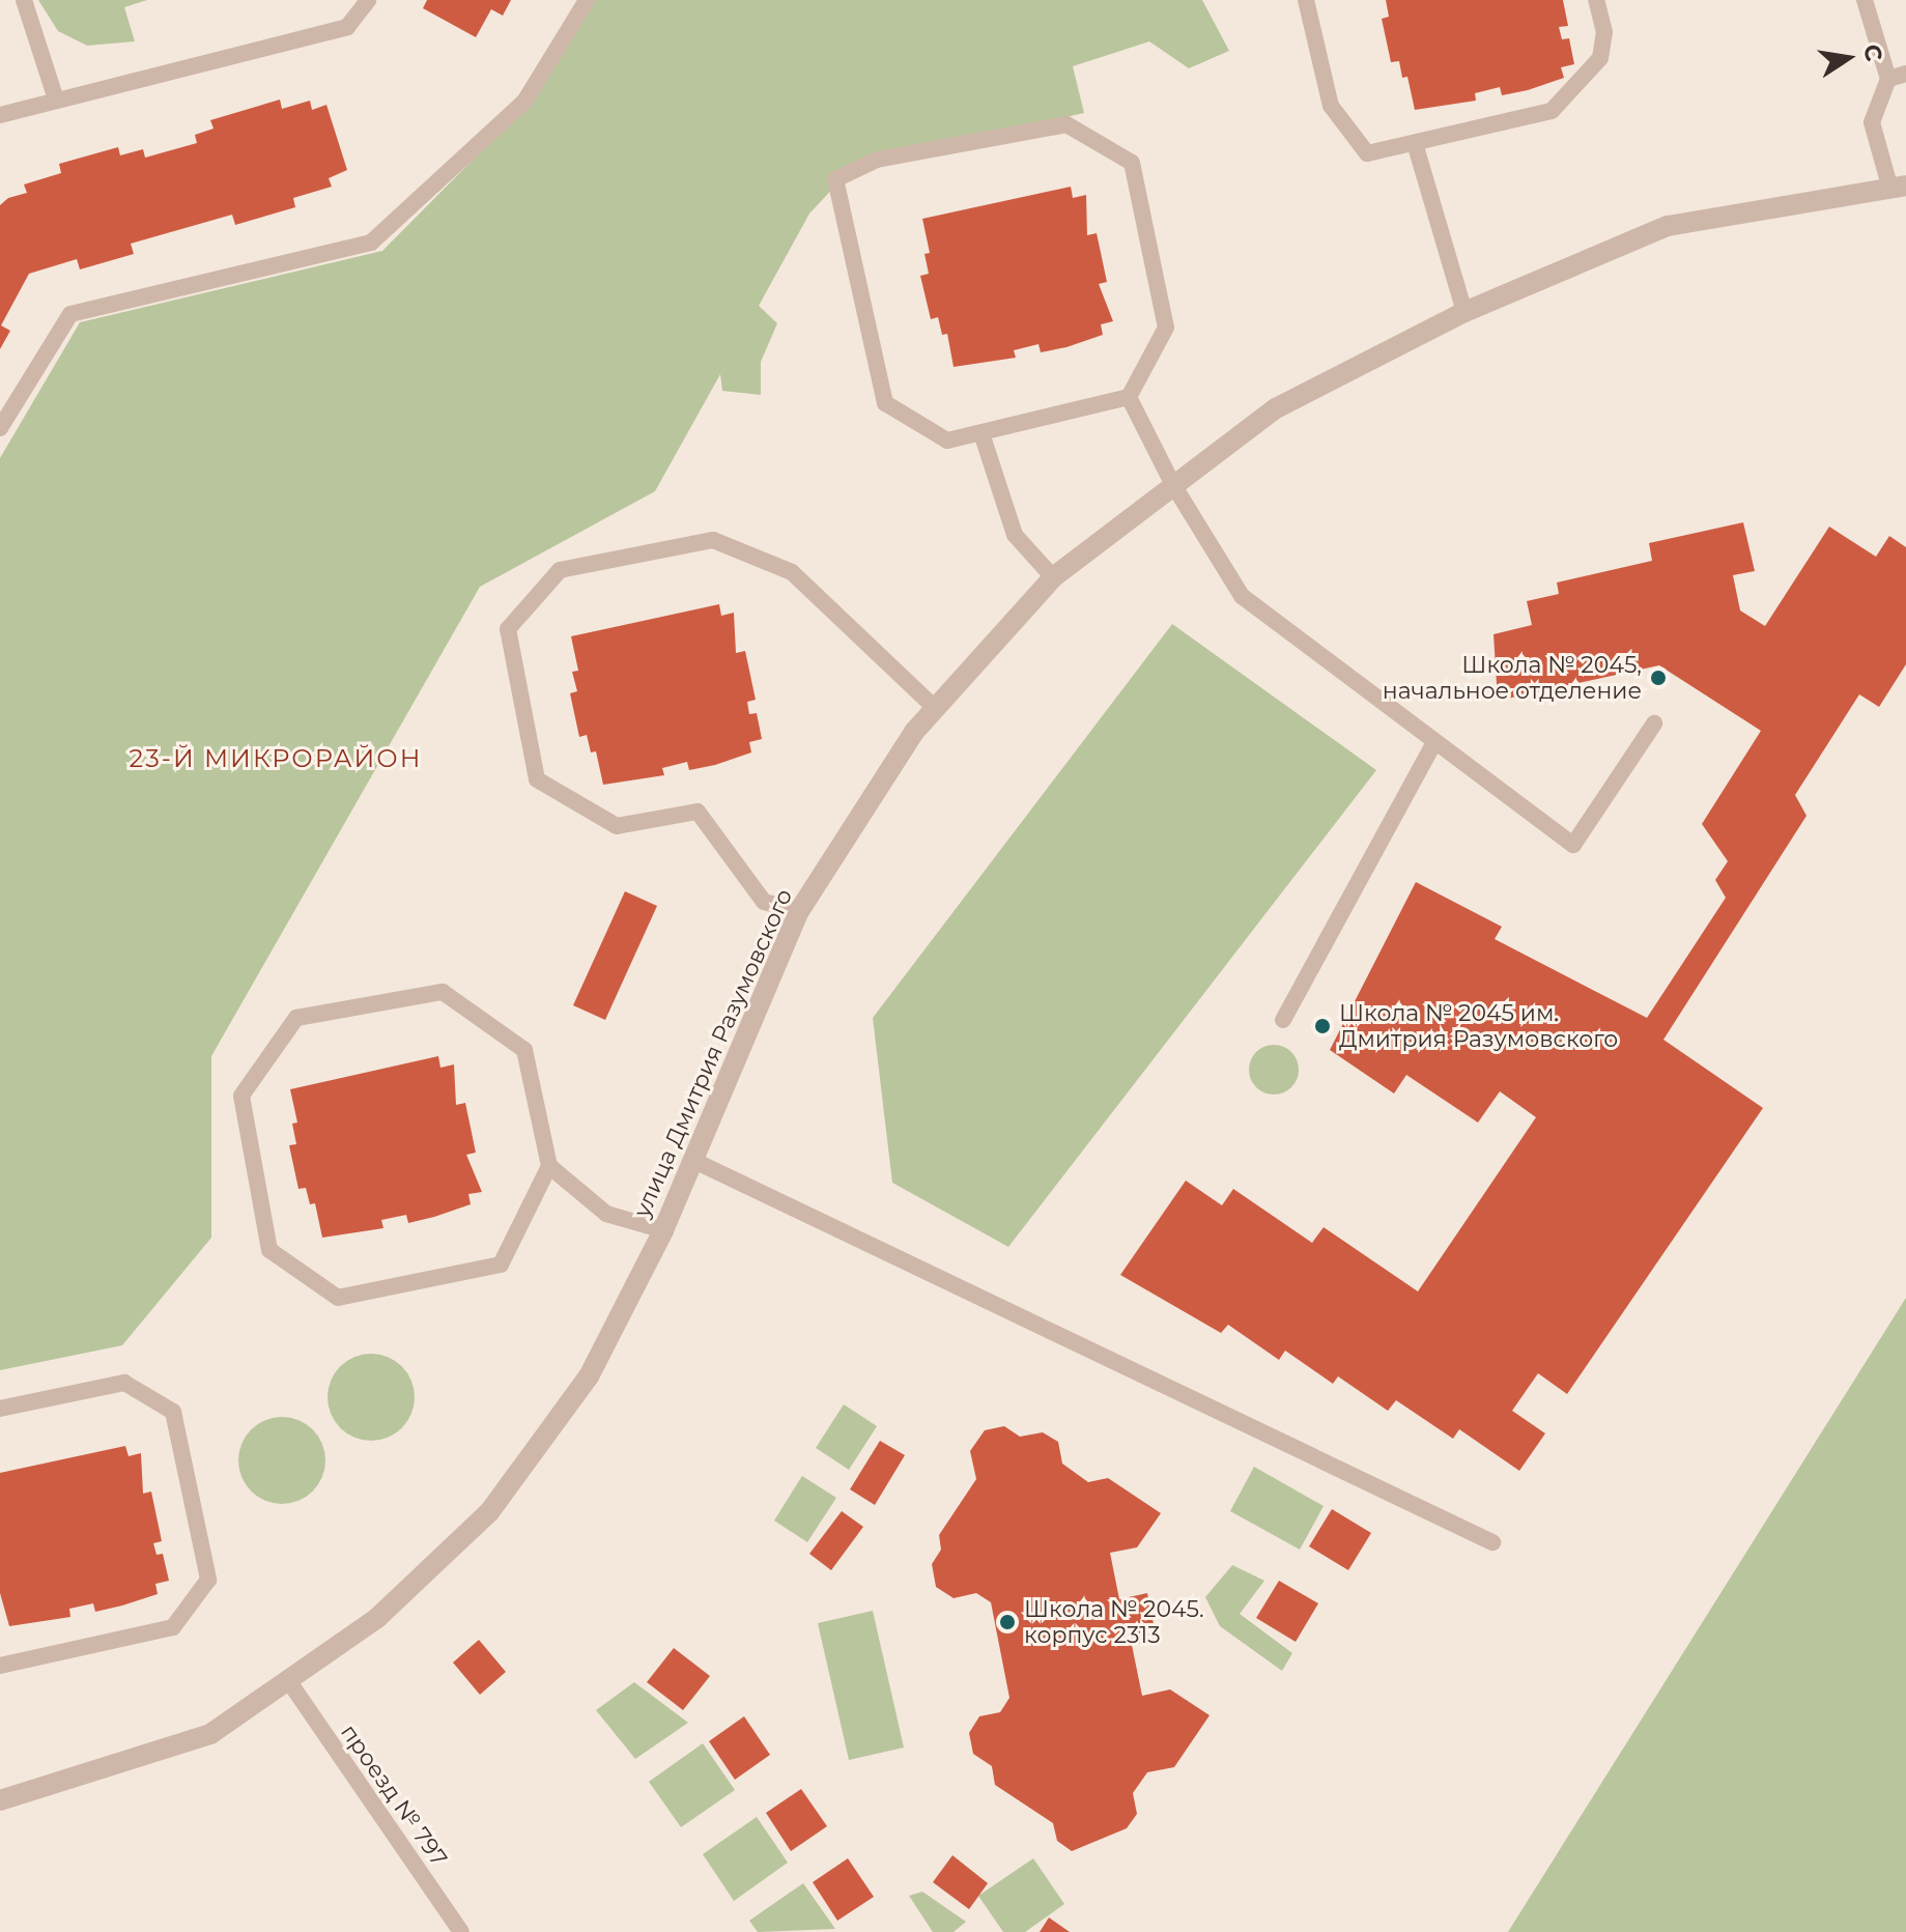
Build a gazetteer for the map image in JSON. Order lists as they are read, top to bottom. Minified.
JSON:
{"streets":{"street":["улица Дмитрия Разумовского"],"lane":["проезд № 797"]},"crossings":[["улица Дмитрия Разумовского","проезд № 797"]],"districts":["23-Й МИКРОРАЙОН"],"places":["Школа № 2045, начальное отделение","Школа № 2045 им. Дмитрия Разумовского","Школа № 2045. корпус 2313"],"north":"right"}
